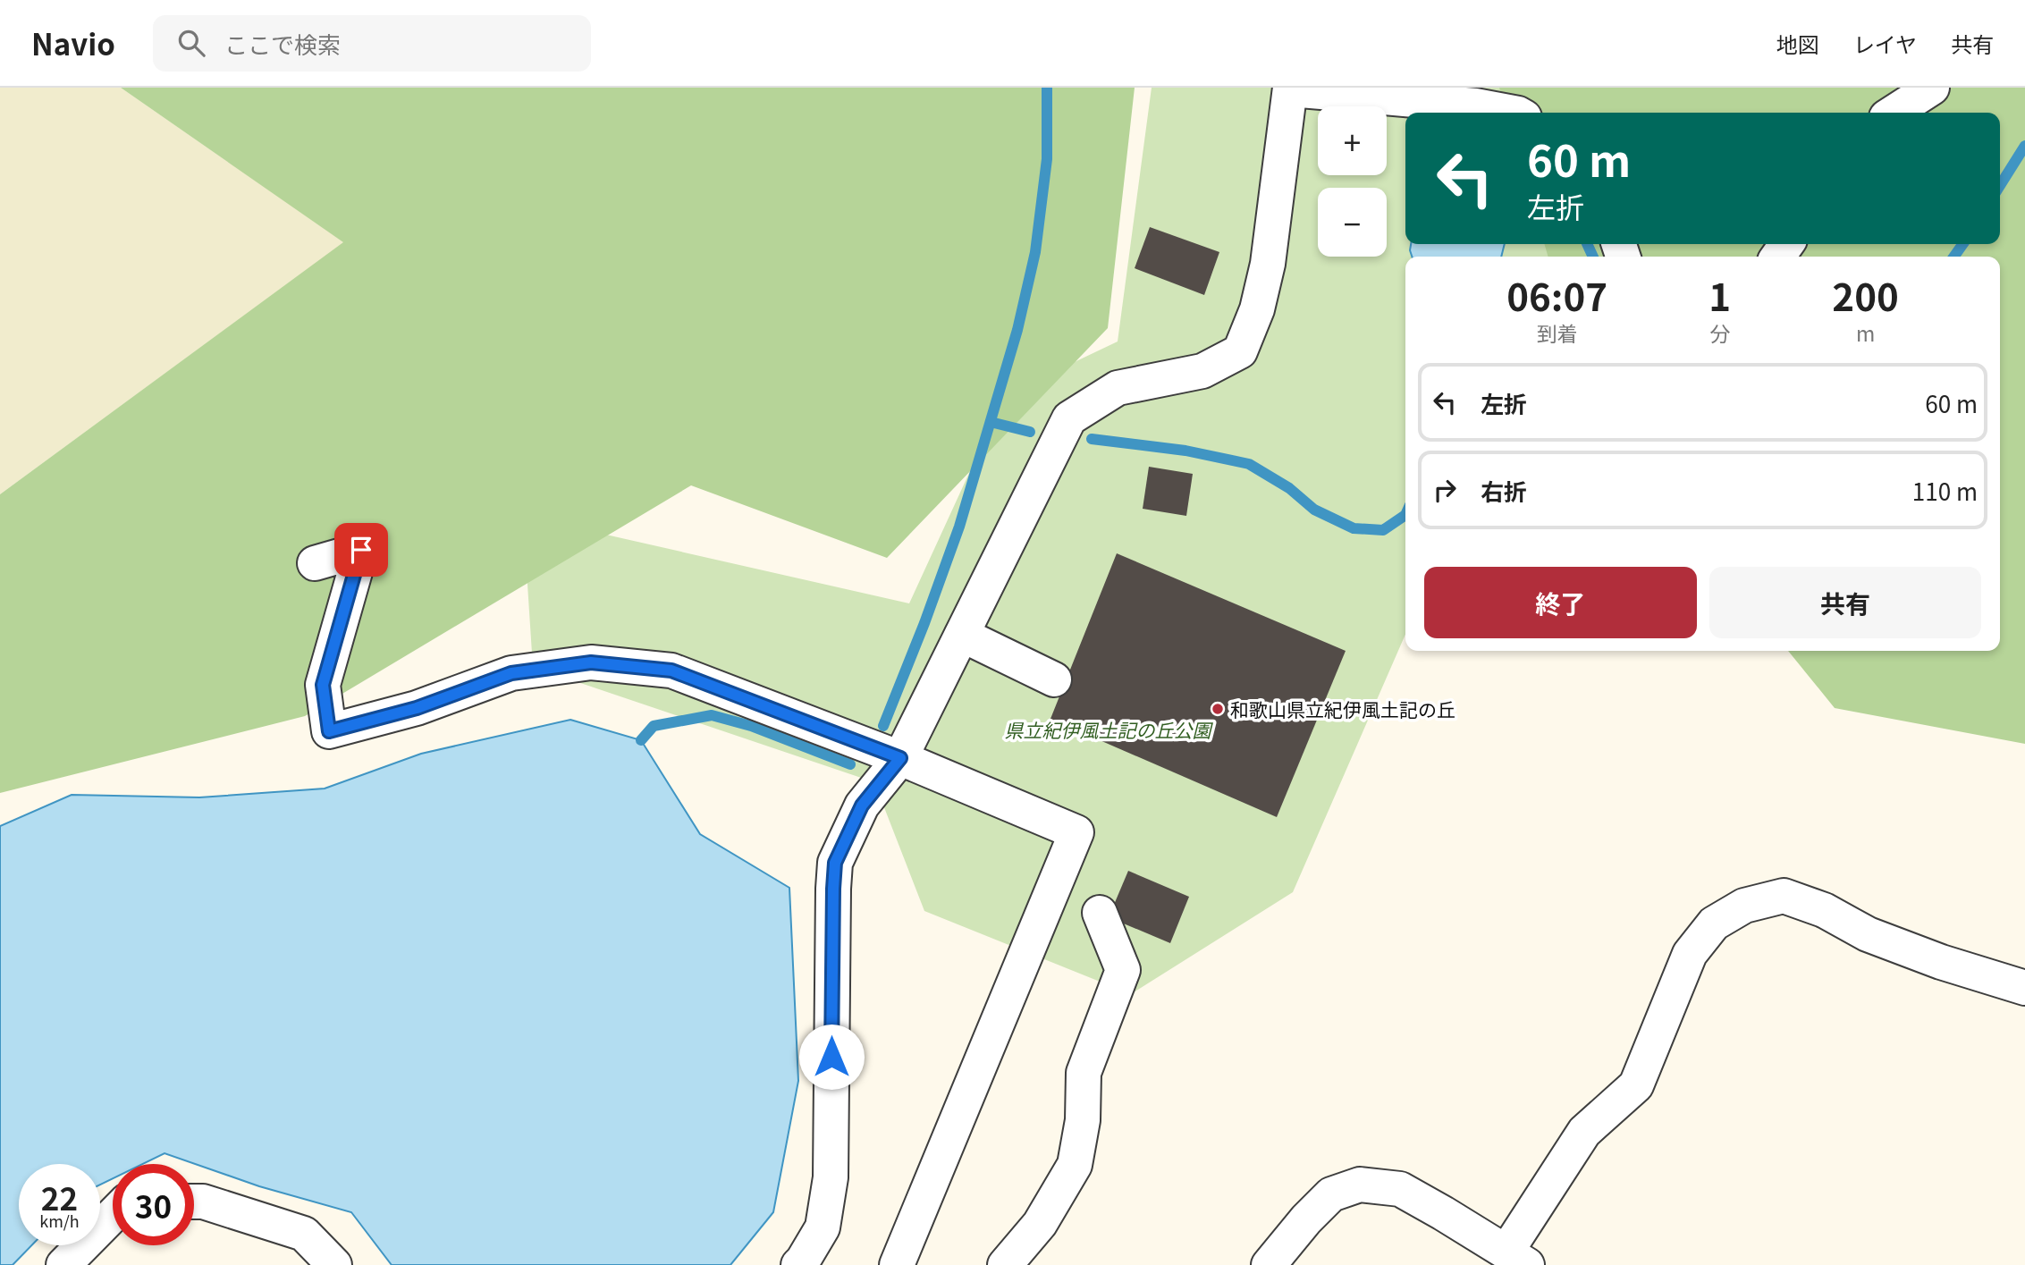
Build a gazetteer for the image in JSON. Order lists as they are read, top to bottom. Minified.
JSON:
{"parks":["県立紀伊風土記の丘公園"],"places":["和歌山県立紀伊風土記の丘"],"page":{"header":"Navio","search":"ここで検索","nav":["地図","レイヤ","共有"],"map_buttons":["+","−"],"turn":["60 m","左折"],"eta":["06:07","到着","1","分","200","m"],"list":[{"name":"左折","value":"60 m"},{"name":"右折","value":"110 m"}],"buttons":["終了","共有"],"speed":"22 km/h","limit":"30"}}
